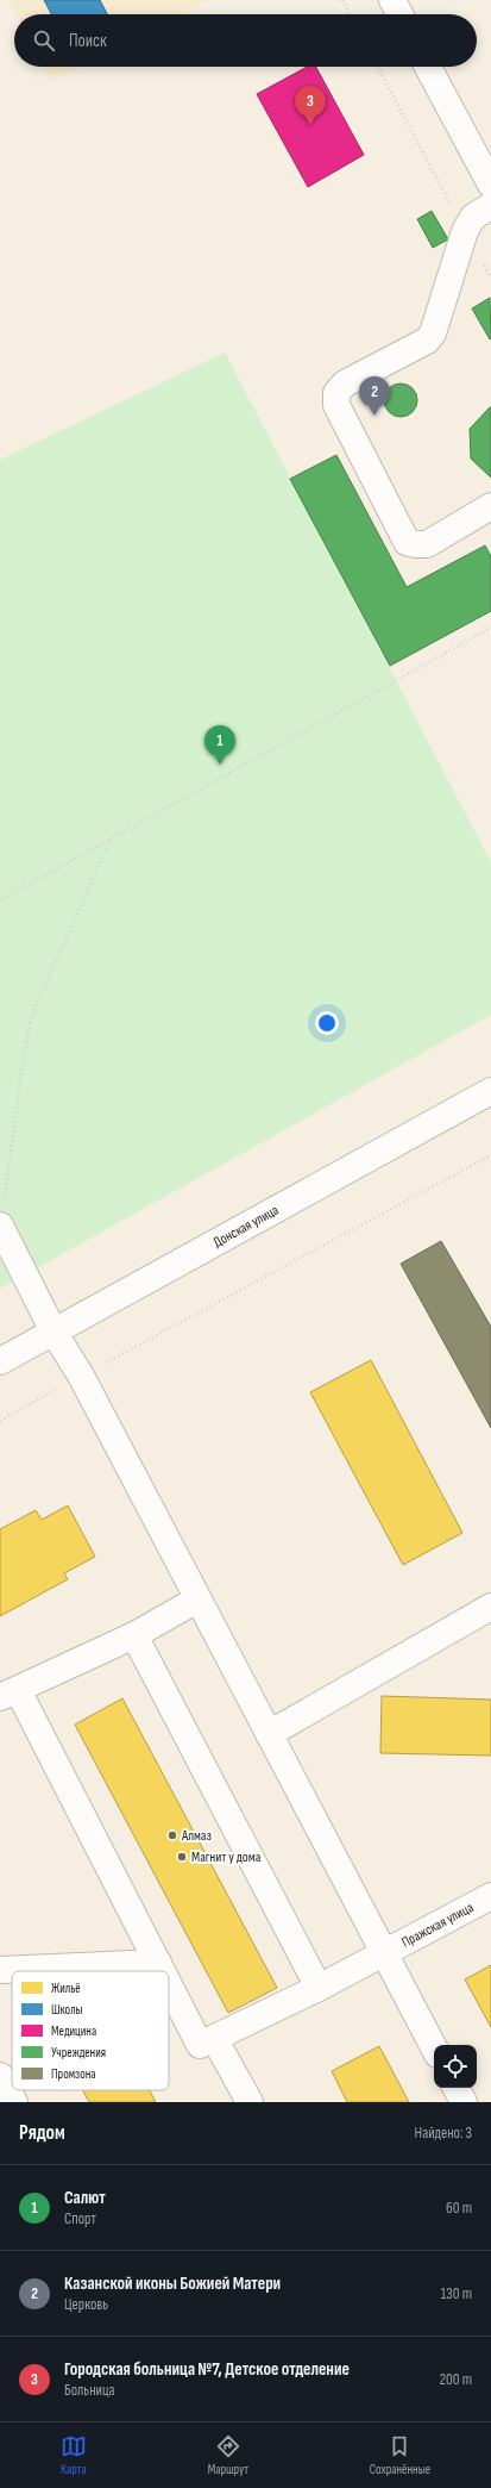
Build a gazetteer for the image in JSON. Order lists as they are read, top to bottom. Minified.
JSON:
{"streets":{"street":["Донская улица","Пражская улица"]},"places":["Алмаз","Магнит у дома"],"legend":["Жильё","Школы","Медицина","Учреждения","Промзона"],"page":{"search":"Поиск","pins":["3","2","1"],"heading":["Рядом","Найдено: 3"],"list":[{"mark":"1","name":"Салют","note":"Спорт","value":"60 m"},{"mark":"2","name":"Казанской иконы Божией Матери","note":"Церковь","value":"130 m"},{"mark":"3","name":"Городская больница №7, Детское отделение","note":"Больница","value":"200 m"}],"nav":["Карта","Маршрут","Сохранённые"]}}
